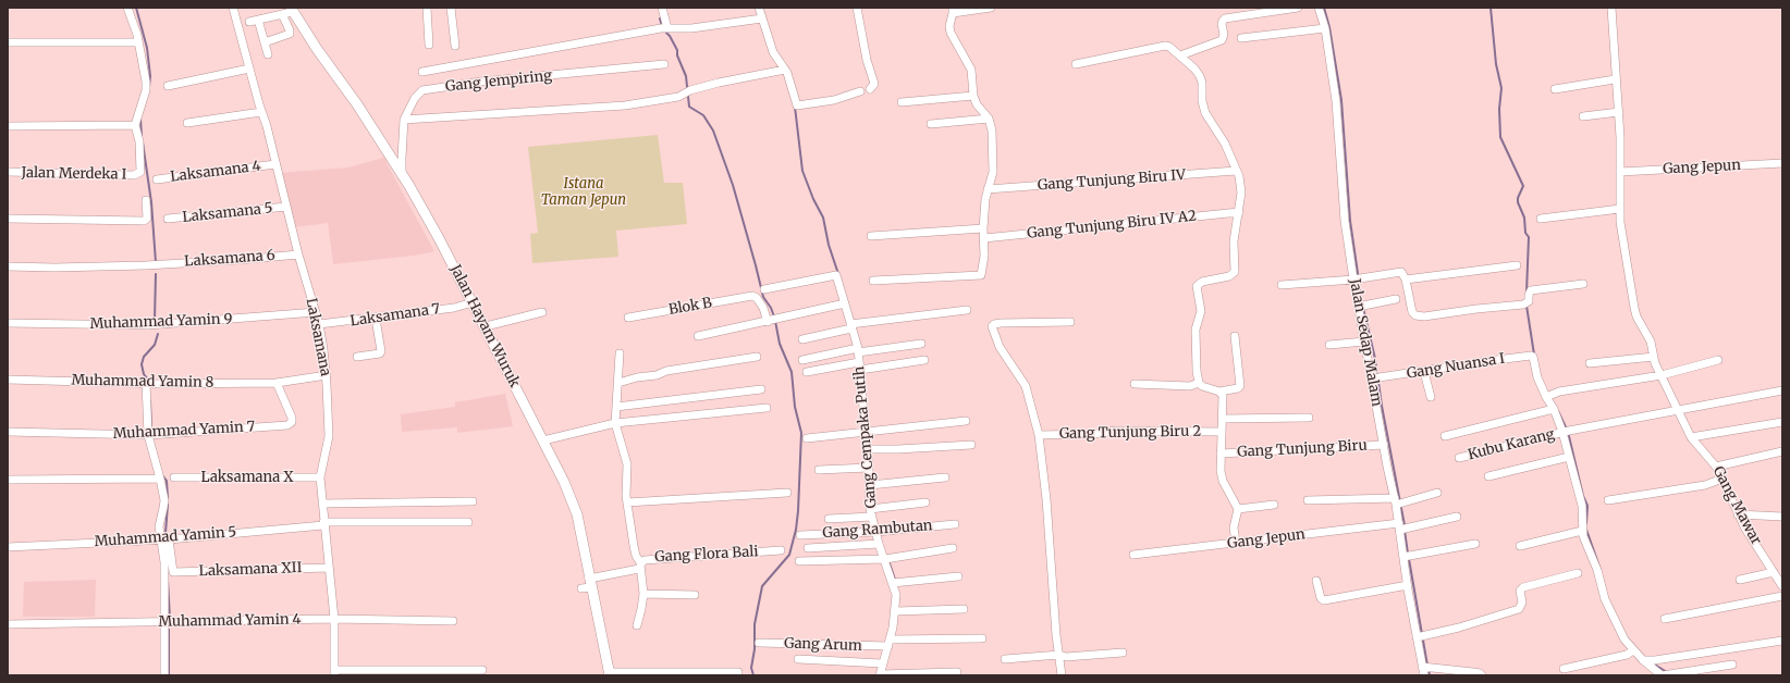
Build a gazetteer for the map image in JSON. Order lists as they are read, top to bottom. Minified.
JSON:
{"streets":{"main road":["Jalan Hayam Wuruk"],"street":["Gang Jempiring","Gang Jepun","Laksamana 4","Jalan Merdeka I","Gang Tunjung Biru IV","Laksamana 5","Gang Tunjung Biru IV A2","Laksamana 6","Blok B","Laksamana 7","Muhammad Yamin 9","Laksamana","Jalan Sedap Malam","Gang Nuansa I","Muhammad Yamin 8","Muhammad Yamin 7","Gang Tunjung Biru 2","Gang Cempaka Putih","Kubu Karang","Gang Tunjung Biru","Laksamana X","Gang Mawar","Gang Rambutan","Muhammad Yamin 5","Gang Flora Bali","Laksamana XII","Muhammad Yamin 4","Gang Arum"]},"crossings":[["Gang Jempiring","Jalan Hayam Wuruk"],["Gang Jepun","Jalan Sedap Malam"],["Gang Jepun","Gang Mawar"],["Laksamana 4","Laksamana"],["Laksamana 5","Laksamana"],["Laksamana 6","Laksamana"],["Laksamana 7","Jalan Hayam Wuruk"],["Laksamana 7","Laksamana"],["Muhammad Yamin 9","Laksamana"],["Jalan Hayam Wuruk","Gang Flora Bali"],["Laksamana","Muhammad Yamin 8"],["Laksamana","Laksamana X"],["Laksamana","Muhammad Yamin 5"],["Laksamana","Laksamana XII"],["Laksamana","Muhammad Yamin 4"],["Jalan Sedap Malam","Gang Nuansa I"],["Jalan Sedap Malam","Gang Tunjung Biru"],["Muhammad Yamin 8","Muhammad Yamin 7"],["Gang Cempaka Putih","Gang Rambutan"],["Gang Cempaka Putih","Gang Arum"],["Kubu Karang","Gang Mawar"],["Muhammad Yamin 5","Laksamana XII"]],"parks":["Istana Taman Jepun"]}
